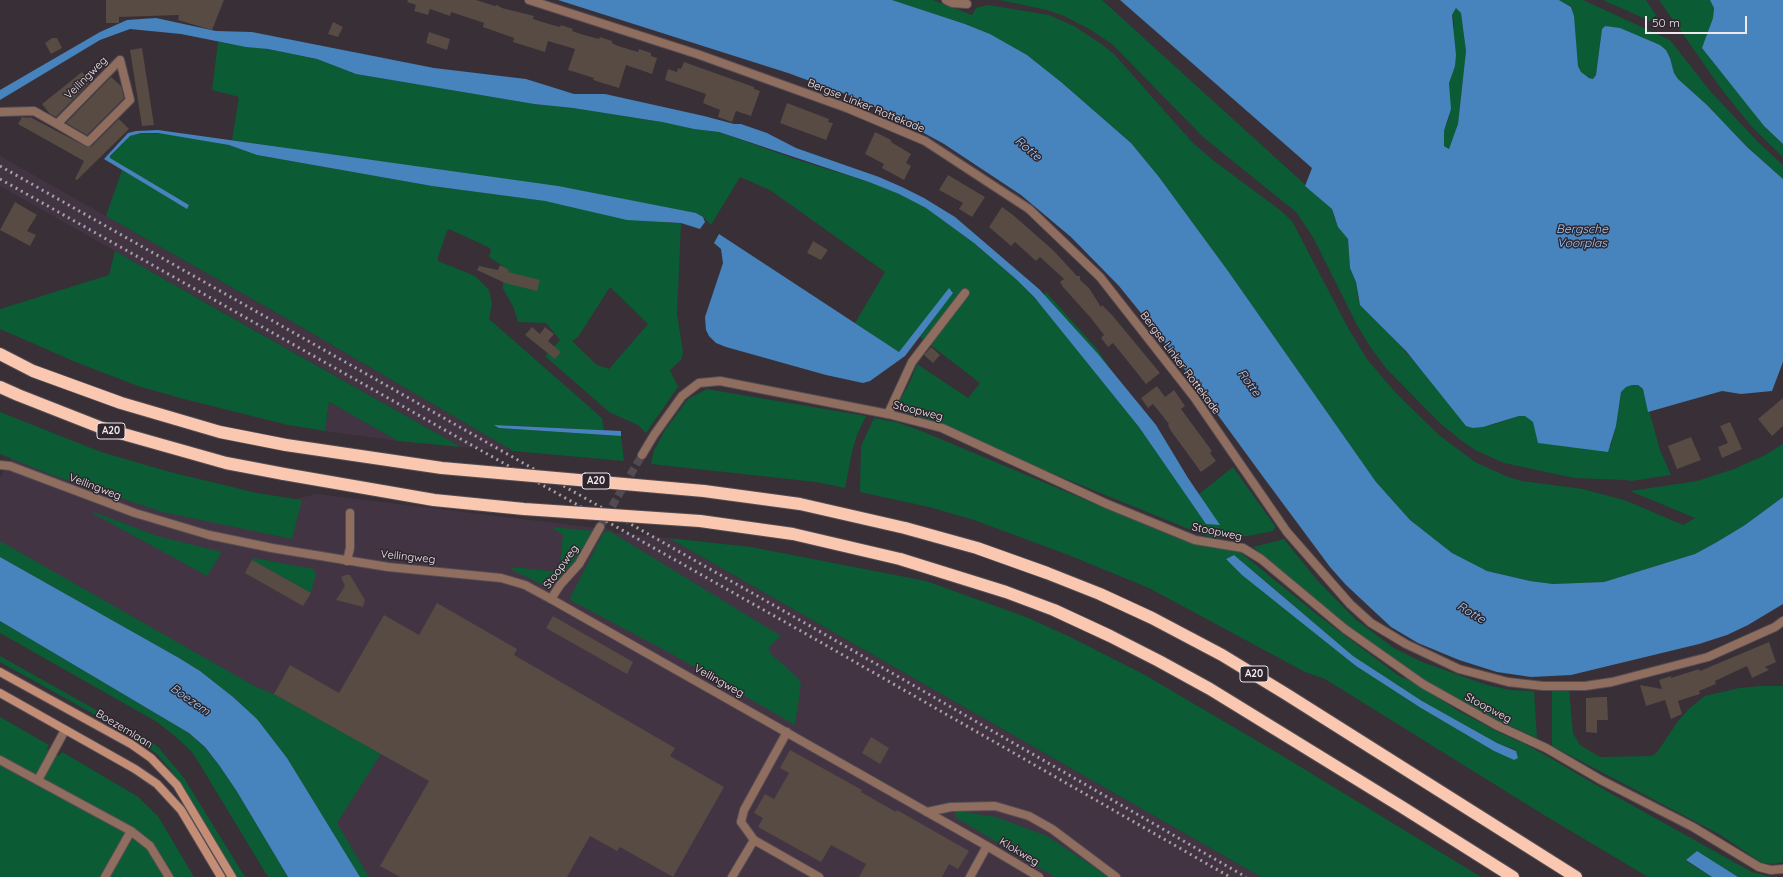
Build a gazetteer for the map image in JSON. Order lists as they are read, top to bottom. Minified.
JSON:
{"streets":{"highway":["A20"],"main road":["Boezemlaan"],"street":["Veilingweg","Bergse Linker Rottekade","Stoopweg","Klokweg"]},"crossings":[["Veilingweg","Stoopweg"],["Veilingweg","Klokweg"]],"water":["Rotte","Bergsche Voorplas","Boezem"],"scale_bar":"50 m"}
